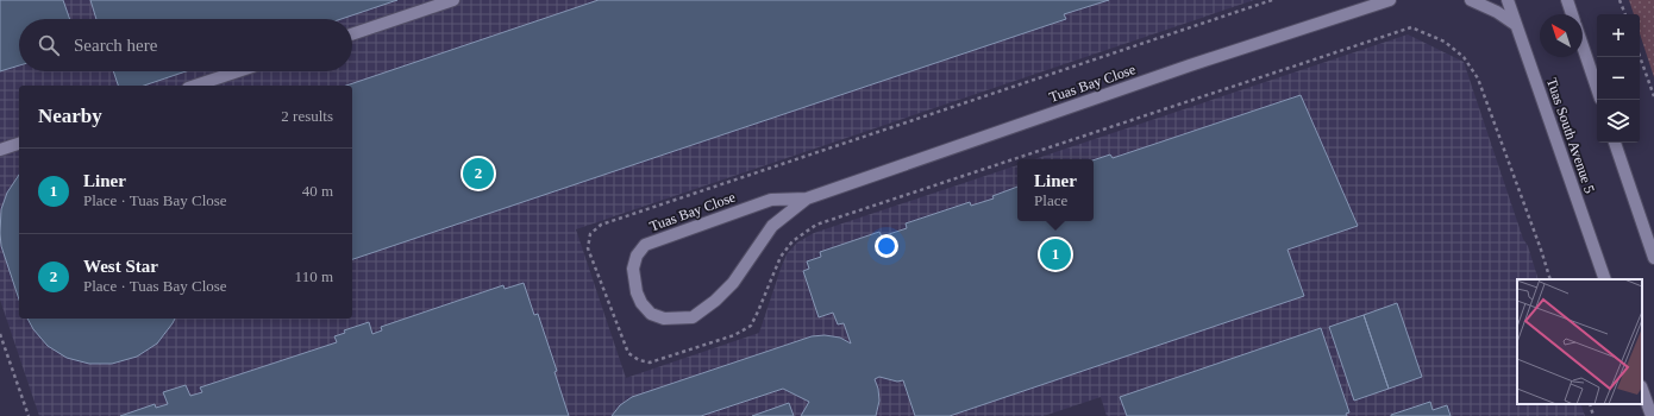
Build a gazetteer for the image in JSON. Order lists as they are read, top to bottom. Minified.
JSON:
{"streets":{"street":["Tuas Bay Close","Tuas South Avenue 5"]},"north":"top left","page":{"map_buttons":["+","−"],"search":"Search here","heading":["Nearby","2 results"],"list":[{"mark":"1","name":"Liner","note":"Place · Tuas Bay Close","value":"40 m"},{"mark":"2","name":"West Star","note":"Place · Tuas Bay Close","value":"110 m"}],"pins":["2","1"],"popup":["Liner","Place"]}}
